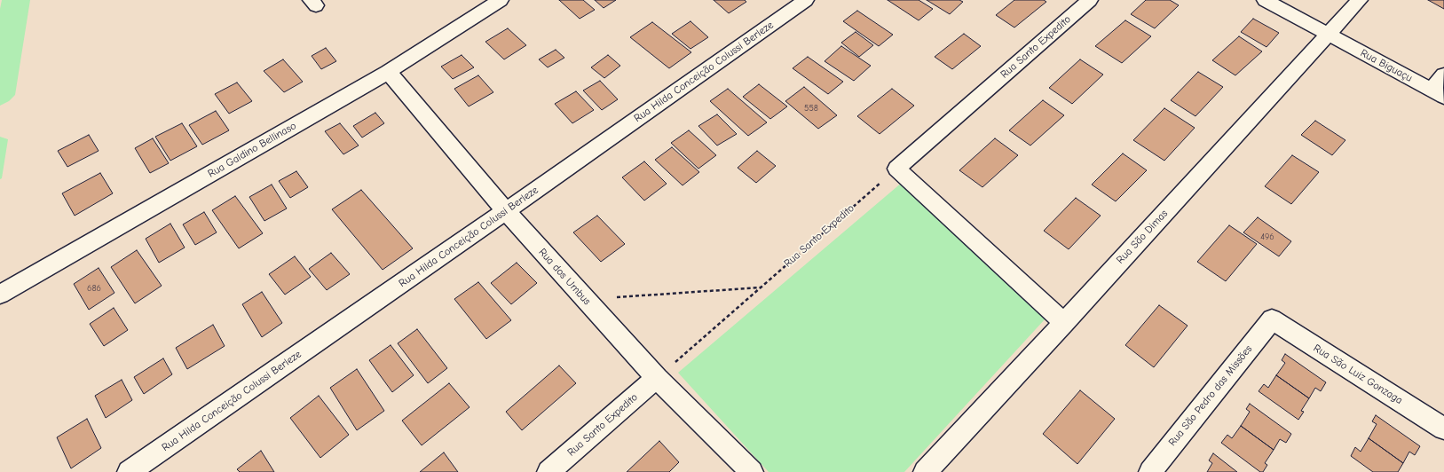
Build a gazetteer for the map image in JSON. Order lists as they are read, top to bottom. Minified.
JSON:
{"streets":{"street":["Rua Santo Expedito","Rua Biguaçu","Rua Hilda Conceição Colussi Berleze","Rua Galdino Bellinaso","Rua São Dimas","Rua dos Umbus","Rua São Luiz Gonzaga","Rua São Pedro das Missões"]},"crossings":[["Rua Santo Expedito","Rua dos Umbus"],["Rua Biguaçu","Rua São Dimas"],["Rua Hilda Conceição Colussi Berleze","Rua dos Umbus"],["Rua Galdino Bellinaso","Rua dos Umbus"],["Rua São Luiz Gonzaga","Rua São Pedro das Missões"]],"house_numbers":["558","496","686"]}
